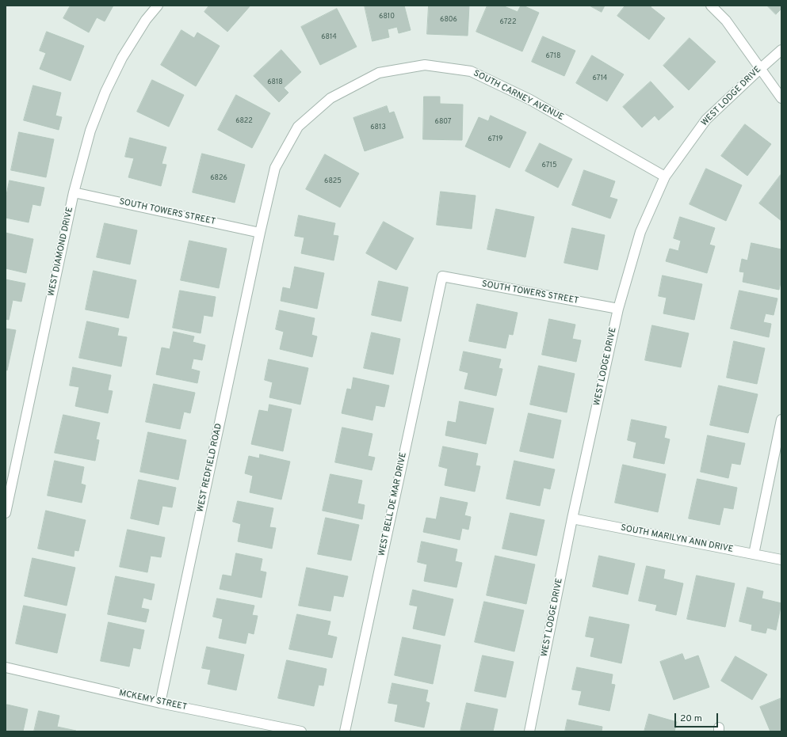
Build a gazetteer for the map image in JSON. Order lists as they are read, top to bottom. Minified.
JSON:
{"streets":{"street":["SOUTH CARNEY AVENUE","WEST LODGE DRIVE","SOUTH TOWERS STREET","WEST DIAMOND DRIVE","WEST REDFIELD ROAD","WEST BELL DE MAR DRIVE","SOUTH MARILYN ANN DRIVE","MCKEMY STREET"]},"crossings":[["SOUTH CARNEY AVENUE","WEST LODGE DRIVE"],["SOUTH CARNEY AVENUE","SOUTH TOWERS STREET"],["SOUTH CARNEY AVENUE","WEST REDFIELD ROAD"],["WEST LODGE DRIVE","SOUTH TOWERS STREET"],["WEST LODGE DRIVE","SOUTH MARILYN ANN DRIVE"],["SOUTH TOWERS STREET","WEST DIAMOND DRIVE"],["SOUTH TOWERS STREET","WEST REDFIELD ROAD"],["SOUTH TOWERS STREET","WEST BELL DE MAR DRIVE"],["WEST REDFIELD ROAD","MCKEMY STREET"]],"house_numbers":["6810","6806","6722","6814","6718","6714","6818","6822","6807","6813","6719","6715","6826","6825"],"scale_bar":"20 m"}
